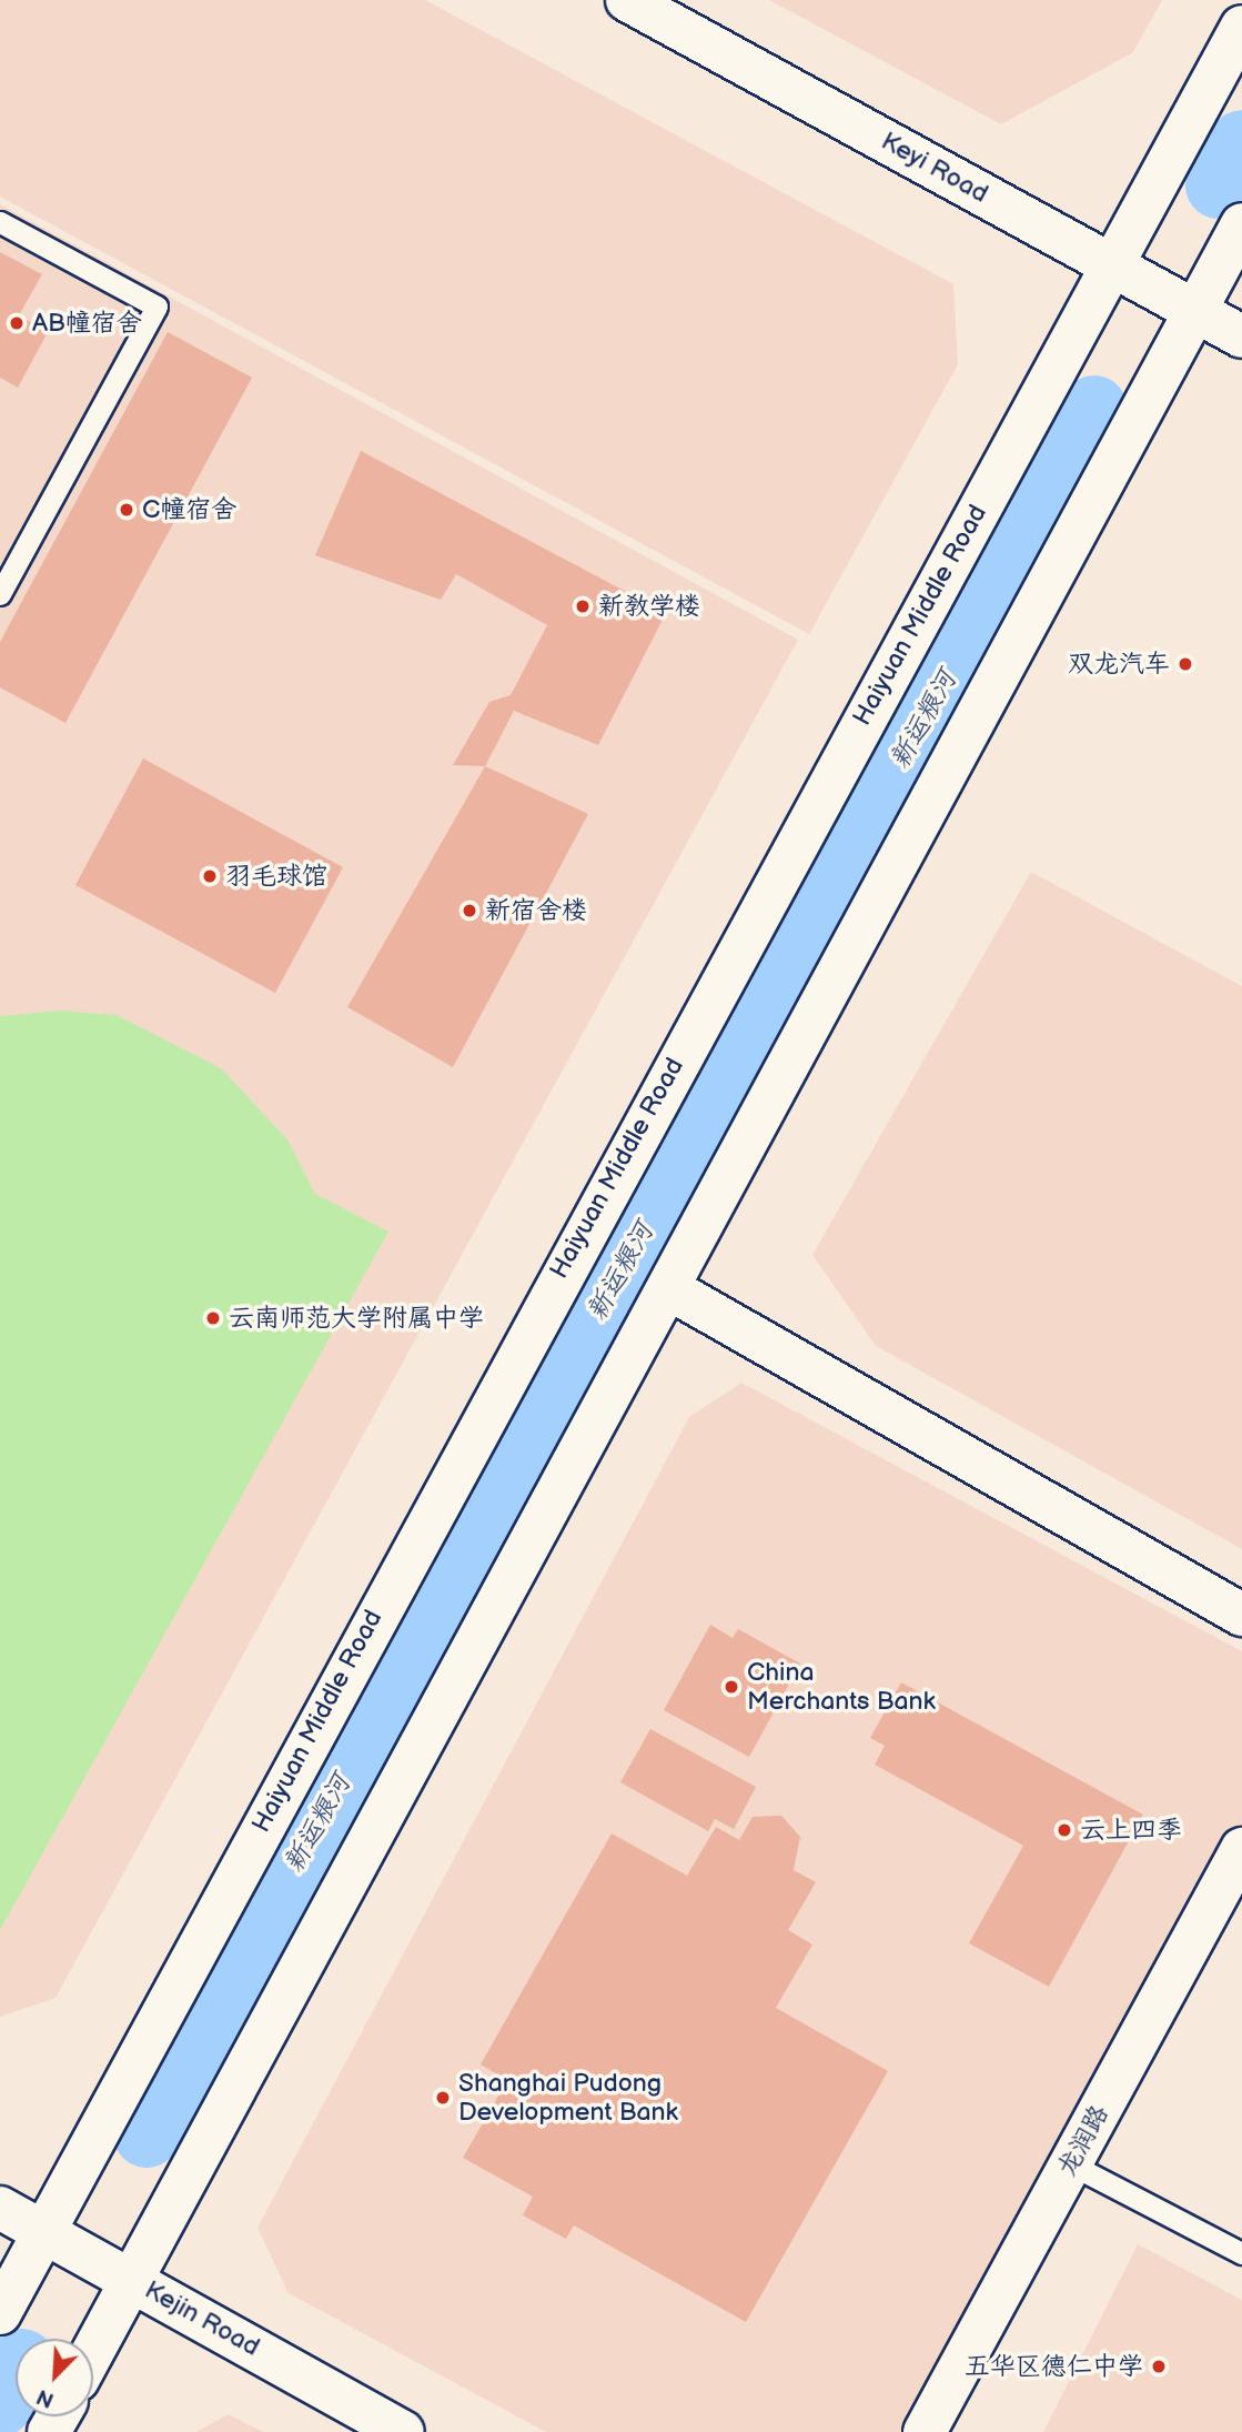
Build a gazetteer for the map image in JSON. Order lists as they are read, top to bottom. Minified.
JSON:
{"streets":{"main road":["Keyi Road","Haiyuan Middle Road","龙润路","Kejin Road"]},"crossings":[["Keyi Road","Haiyuan Middle Road"],["Haiyuan Middle Road","Kejin Road"]],"water":["新运粮河"],"places":["AB幢宿舍","C幢宿舍","新教学楼","双龙汽车","羽毛球馆","新宿舍楼","云南师范大学附属中学","China Merchants Bank","云上四季","Shanghai Pudong Development Bank","五华区德仁中学"],"north":"bottom left"}
